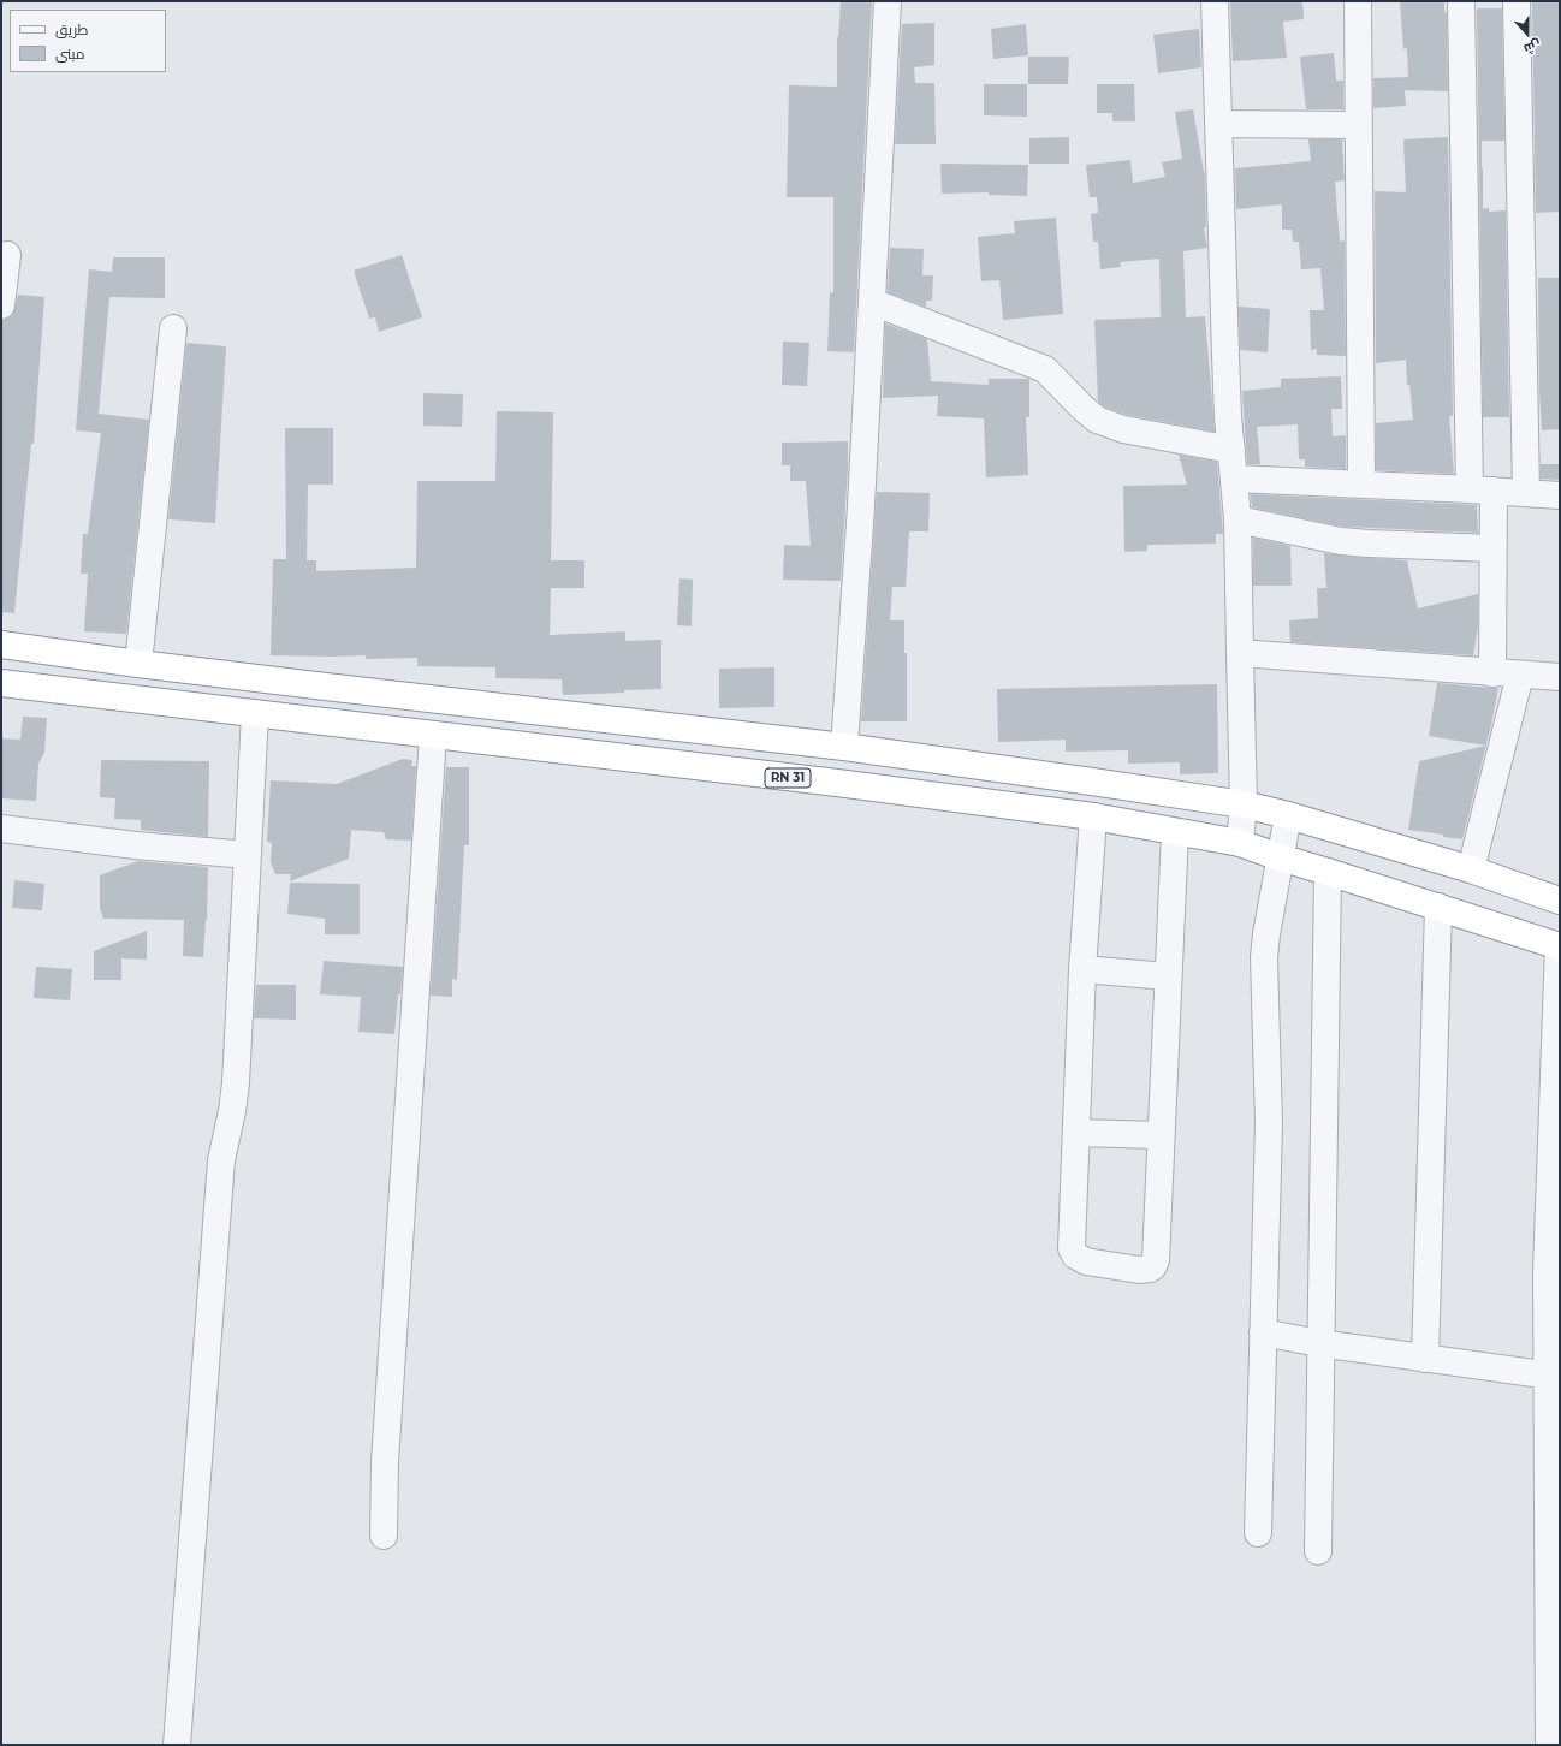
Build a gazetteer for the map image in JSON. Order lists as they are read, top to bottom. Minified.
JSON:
{"streets":{"highway":["RN 31"]},"legend":["طريق","مبنى"],"north":"bottom"}
